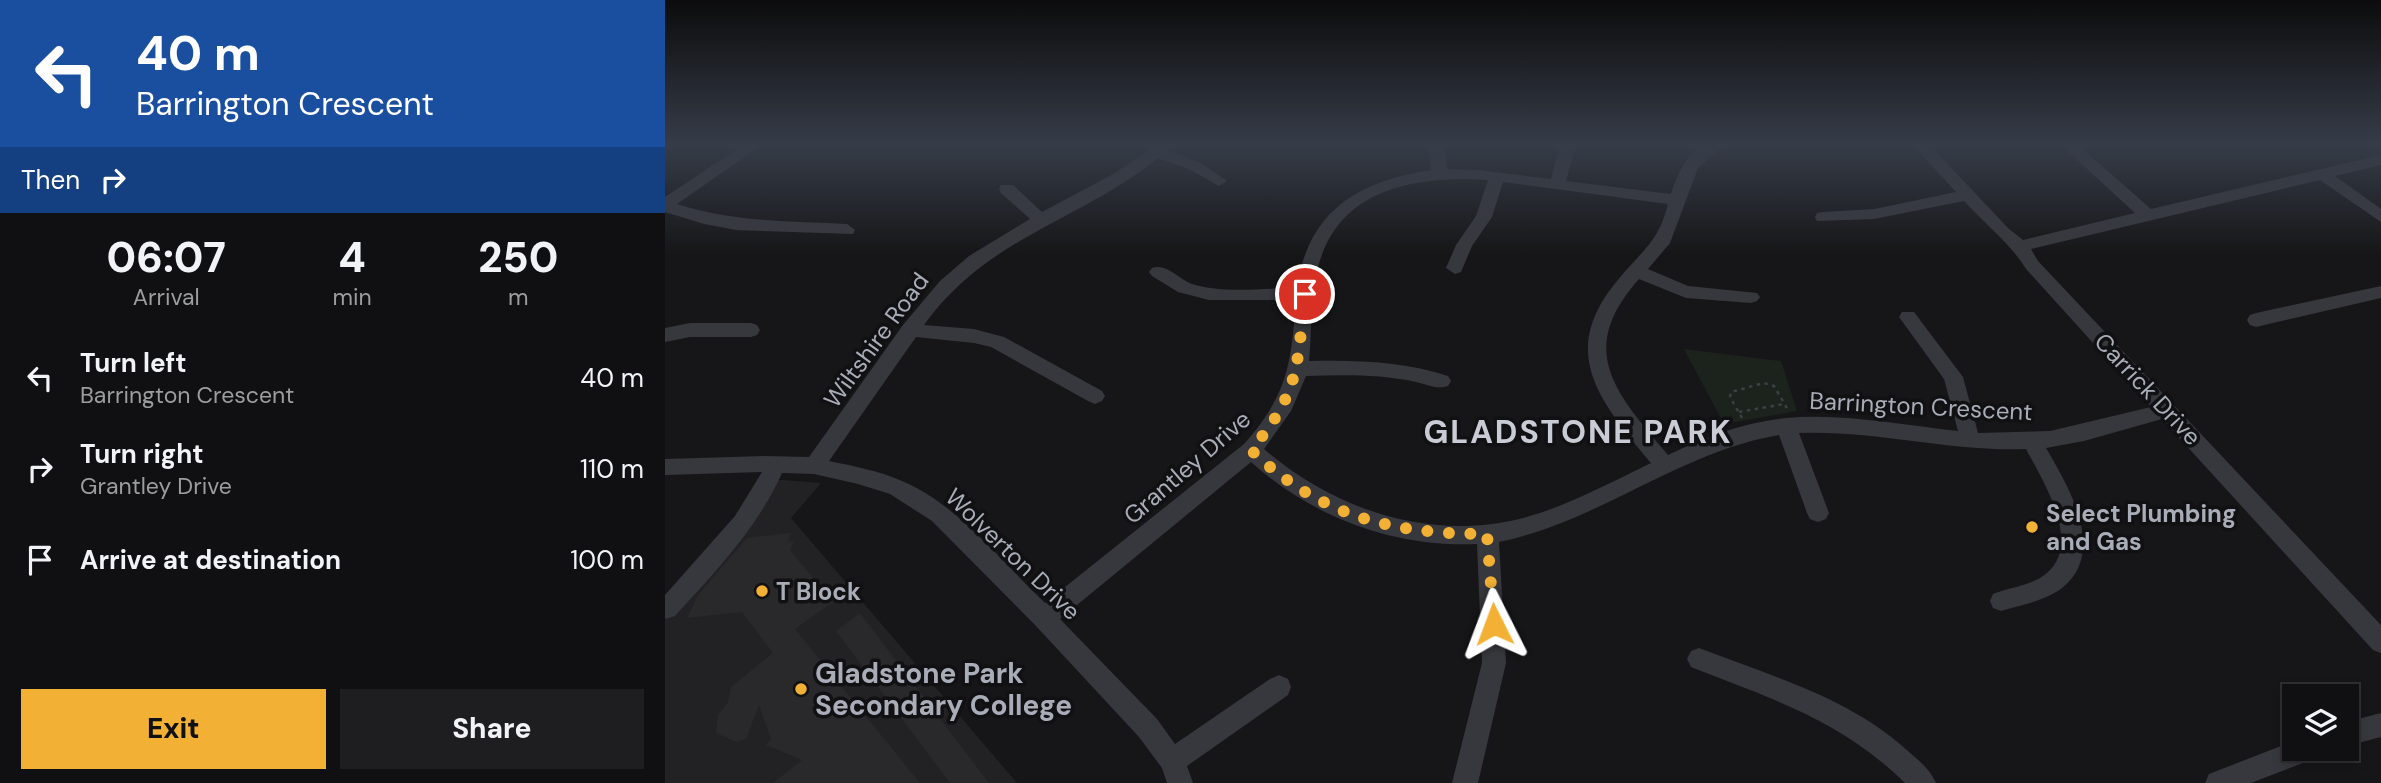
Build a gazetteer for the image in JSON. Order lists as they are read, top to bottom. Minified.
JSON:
{"streets":{"street":["Wiltshire Road","Carrick Drive","Barrington Crescent","Grantley Drive","Wolverton Drive"]},"crossings":[["Wiltshire Road","Wolverton Drive"],["Carrick Drive","Barrington Crescent"],["Barrington Crescent","Grantley Drive"],["Grantley Drive","Wolverton Drive"]],"districts":["GLADSTONE PARK"],"places":["Select Plumbing and Gas","T Block","Gladstone Park Secondary College"],"page":{"turn":["40 m","Barrington Crescent"],"then":"Then","eta":["06:07","Arrival","4","min","250","m"],"list":[{"name":"Turn left","note":"Barrington Crescent","value":"40 m"},{"name":"Turn right","note":"Grantley Drive","value":"110 m"},{"name":"Arrive at destination","value":"100 m"}],"buttons":["Exit","Share"]}}
